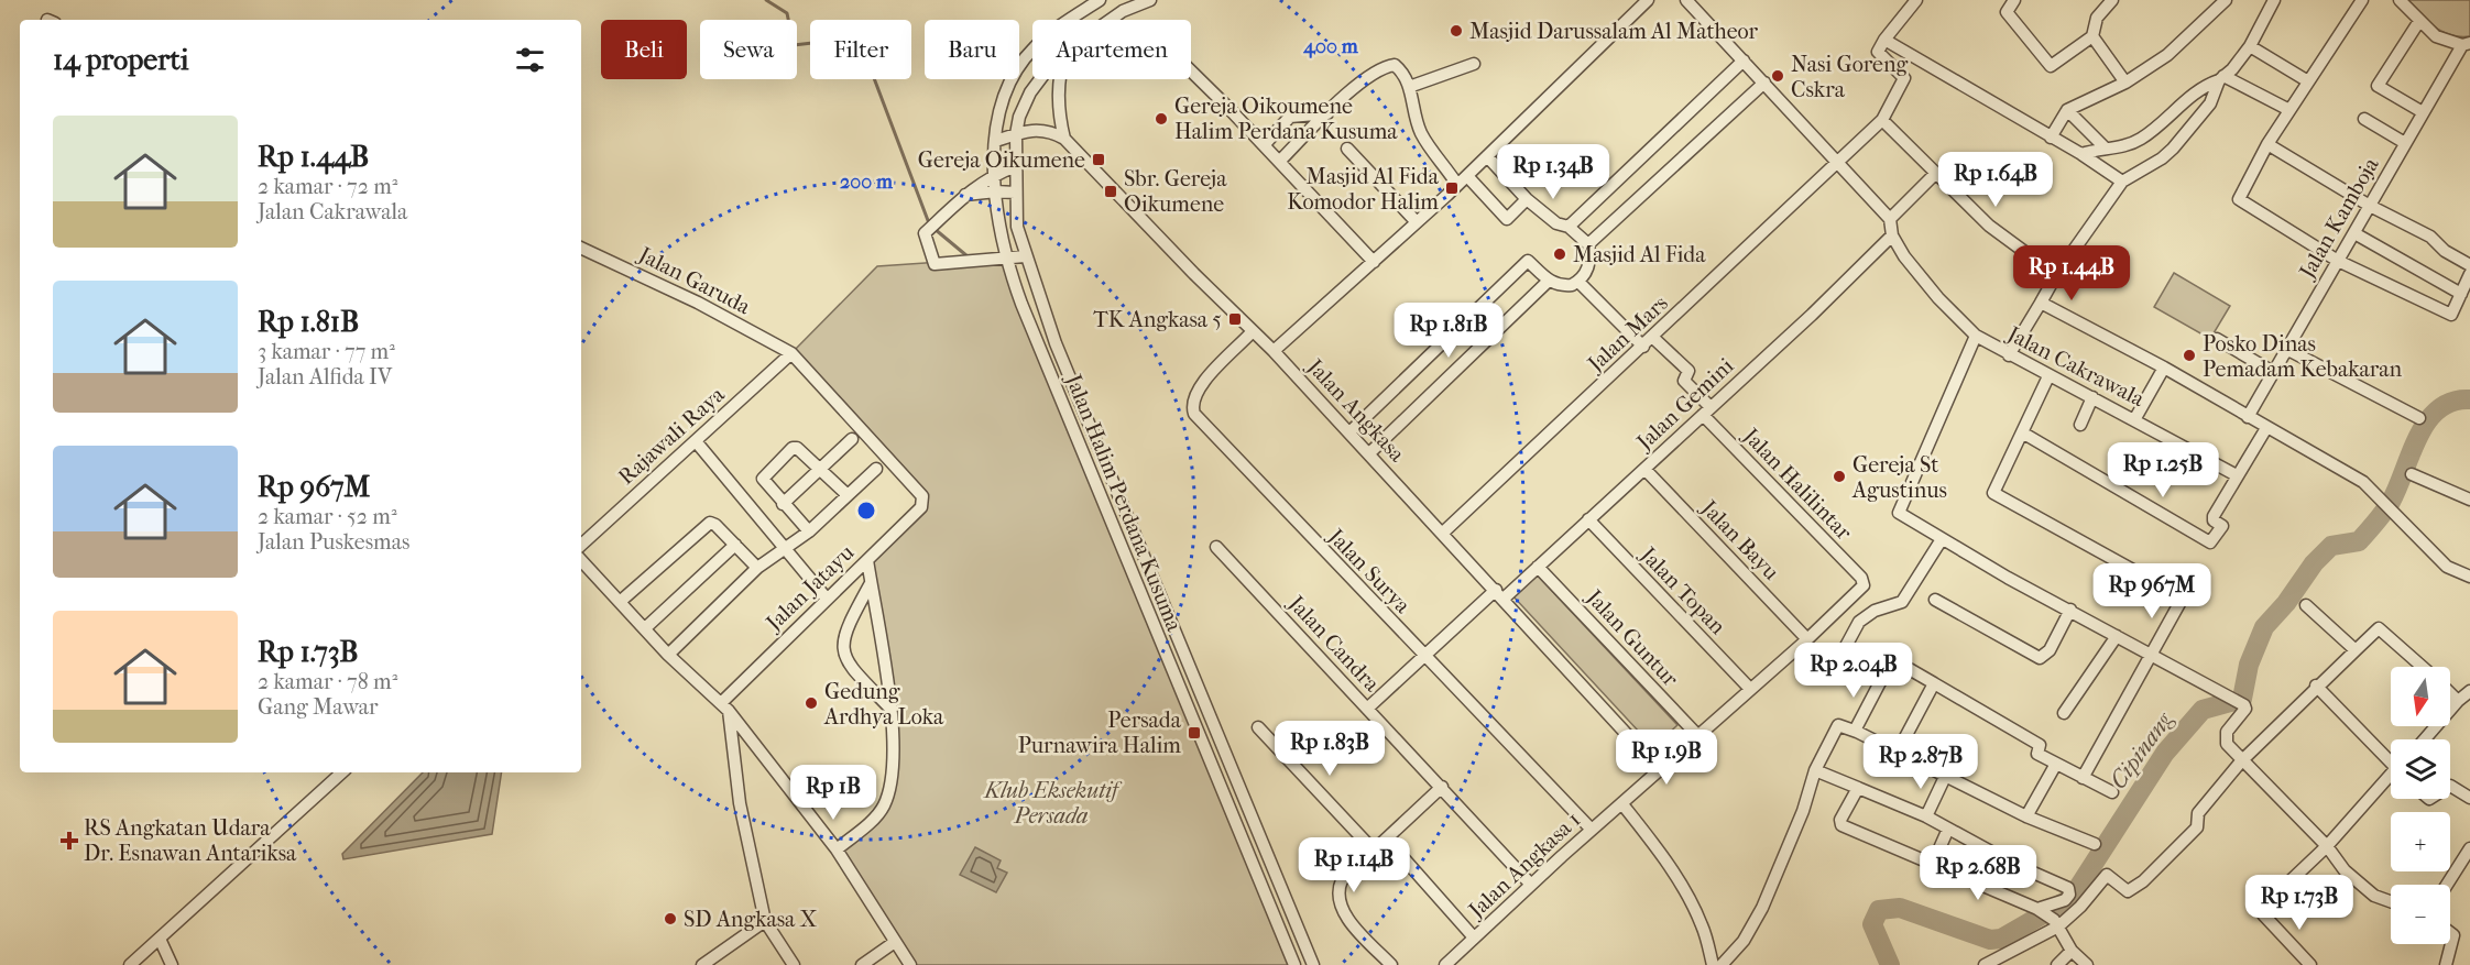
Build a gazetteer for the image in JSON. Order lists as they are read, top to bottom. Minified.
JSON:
{"streets":{"street":["Jalan Kamboja","Jalan Garuda","Jalan Mars","Jalan Cakrawala","Jalan Gemini","Jalan Angkasa","Rajawali Raya","Jalan Halilintar","Jalan Halim Perdana Kusuma","Jalan Bayu","Jalan Surya","Jalan Jatayu","Jalan Topan","Jalan Guntur","Jalan Candra","Jalan Angkasa 1"]},"crossings":[["Jalan Garuda","Rajawali Raya"],["Jalan Garuda","Jalan Jatayu"],["Jalan Mars","Jalan Angkasa"],["Jalan Mars","Jalan Halilintar"],["Jalan Cakrawala","Jalan Gemini"],["Jalan Gemini","Jalan Angkasa"],["Jalan Gemini","Jalan Halilintar"],["Jalan Gemini","Jalan Bayu"],["Jalan Gemini","Jalan Surya"],["Jalan Gemini","Jalan Topan"],["Jalan Gemini","Jalan Guntur"],["Jalan Gemini","Jalan Candra"],["Jalan Angkasa","Jalan Halim Perdana Kusuma"],["Jalan Angkasa","Jalan Surya"],["Jalan Angkasa","Jalan Angkasa 1"],["Rajawali Raya","Jalan Jatayu"],["Jalan Halilintar","Jalan Angkasa 1"],["Jalan Bayu","Jalan Angkasa 1"],["Jalan Surya","Jalan Angkasa 1"],["Jalan Topan","Jalan Angkasa 1"],["Jalan Guntur","Jalan Angkasa 1"],["Jalan Candra","Jalan Angkasa 1"]],"water":["Cipinang"],"parks":["Klub Eksekutif Persada"],"places":{"other":["Masjid Darussalam Al Matheor","Nasi Goreng Cskra","Gereja Oikoumene Halim Perdana Kusuma","Masjid Al Fida","Posko Dinas Pemadam Kebakaran","Gereja St Agustinus","Gedung Ardhya Loka","SD Angkasa X"],"transit":["Gereja Oikumene","Masjid Al Fida Komodor Halim","Sbr. Gereja Oikumene","TK Angkasa 5","Persada Purnawira Halim"],"health":["RS Angkatan Udara Dr. Esnawan Antariksa"]},"north":"bottom","page":{"chip":["Beli","Sewa","Filter","Baru","Apartemen"],"heading":"14 properti","list":[{"name":"Rp 1.44B","note":"2 kamar · 72 m² · Jalan Cakrawala"},{"name":"Rp 1.81B","note":"3 kamar · 77 m² · Jalan Alfida IV"},{"name":"Rp 967M","note":"2 kamar · 52 m² · Jalan Puskesmas"},{"name":"Rp 1.73B","note":"2 kamar · 78 m² · Gang Mawar"}],"price":["Rp 1.34B","Rp 1.64B","Rp 1.44B","Rp 1.81B","Rp 1.25B","Rp 967M","Rp 2.04B","Rp 1.83B","Rp 1.9B","Rp 2.87B","Rp 1B","Rp 1.14B","Rp 2.68B","Rp 1.73B"],"map_buttons":["+","−"]},"rings":["400 m","200 m"]}
